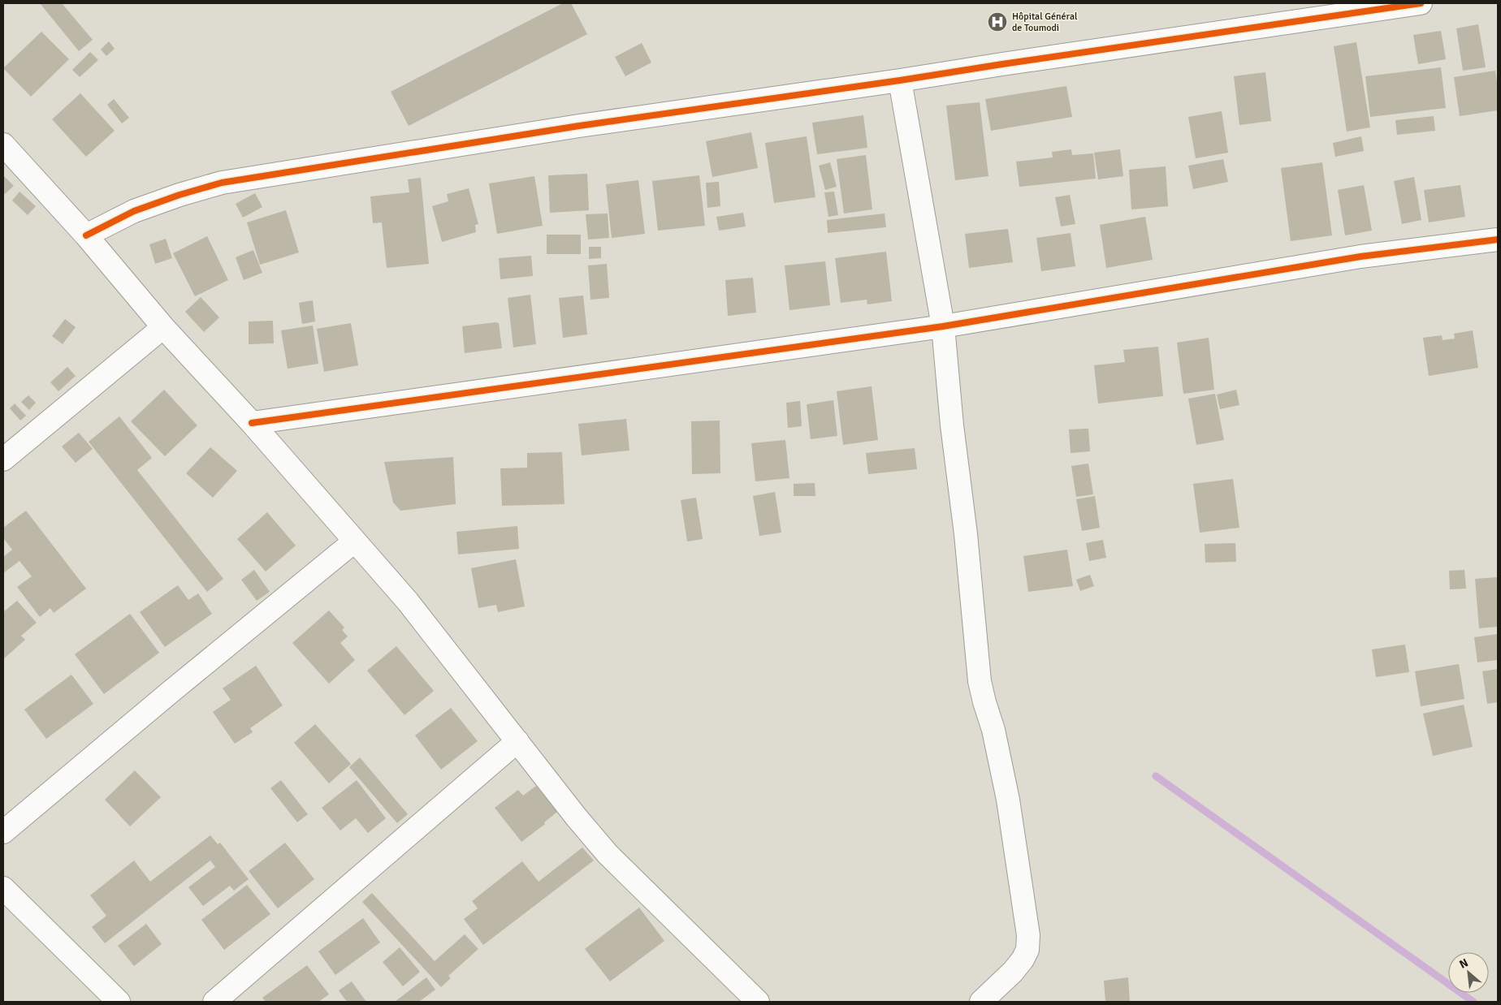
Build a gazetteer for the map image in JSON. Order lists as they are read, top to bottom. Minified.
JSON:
{"places":{"hospital":["Hôpital Général de Toumodi"]},"north":"top left"}
